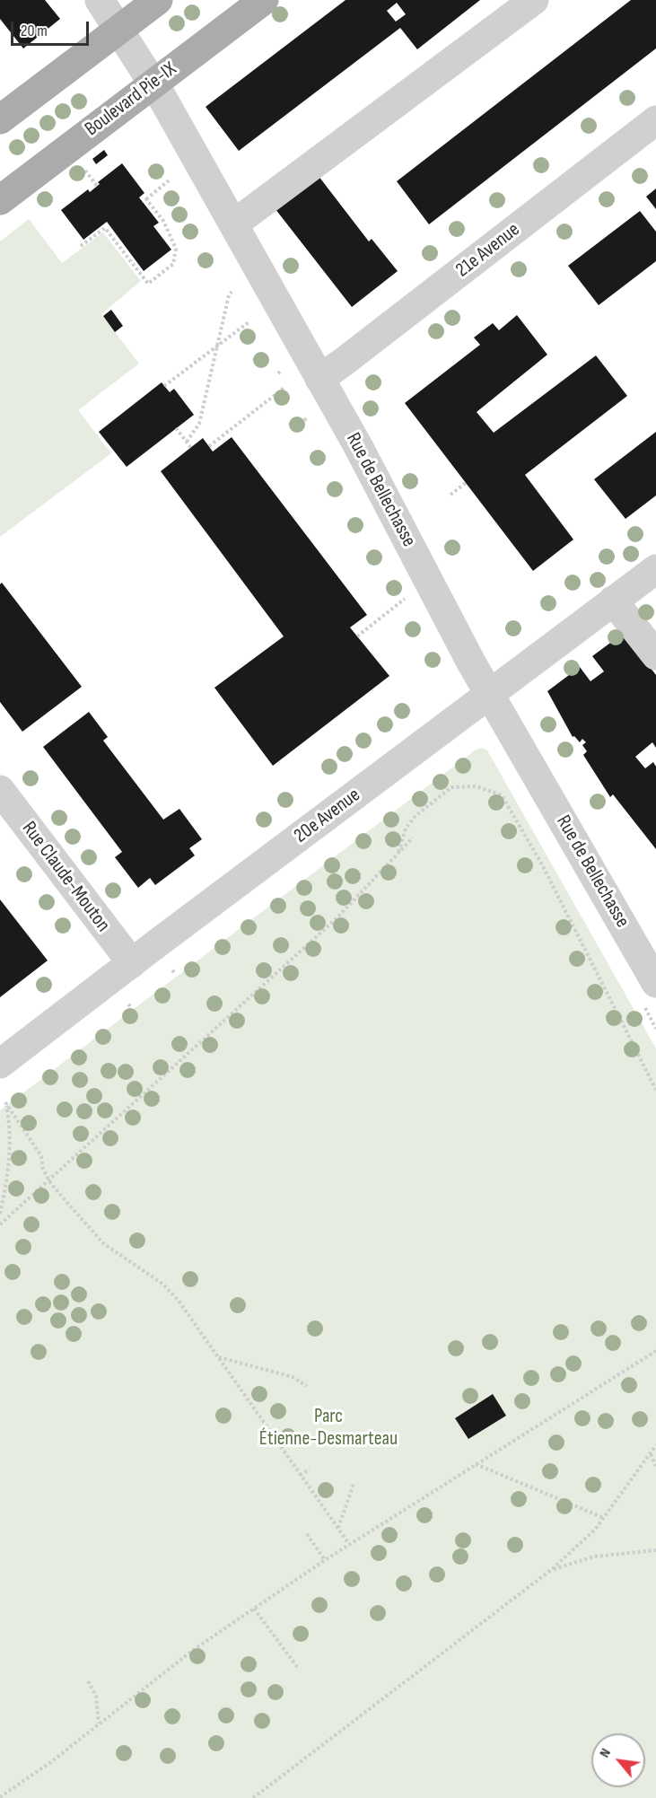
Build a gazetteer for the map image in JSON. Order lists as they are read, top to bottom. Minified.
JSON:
{"streets":{"main road":["Boulevard Pie-IX"],"street":["21e Avenue","Rue de Bellechasse","20e Avenue","Rue Claude-Mouton"]},"crossings":[["Boulevard Pie-IX","Rue de Bellechasse"],["21e Avenue","Rue de Bellechasse"],["Rue de Bellechasse","20e Avenue"],["20e Avenue","Rue Claude-Mouton"]],"parks":["Parc Étienne-Desmarteau"],"scale_bar":"20 m","north":"top left"}
